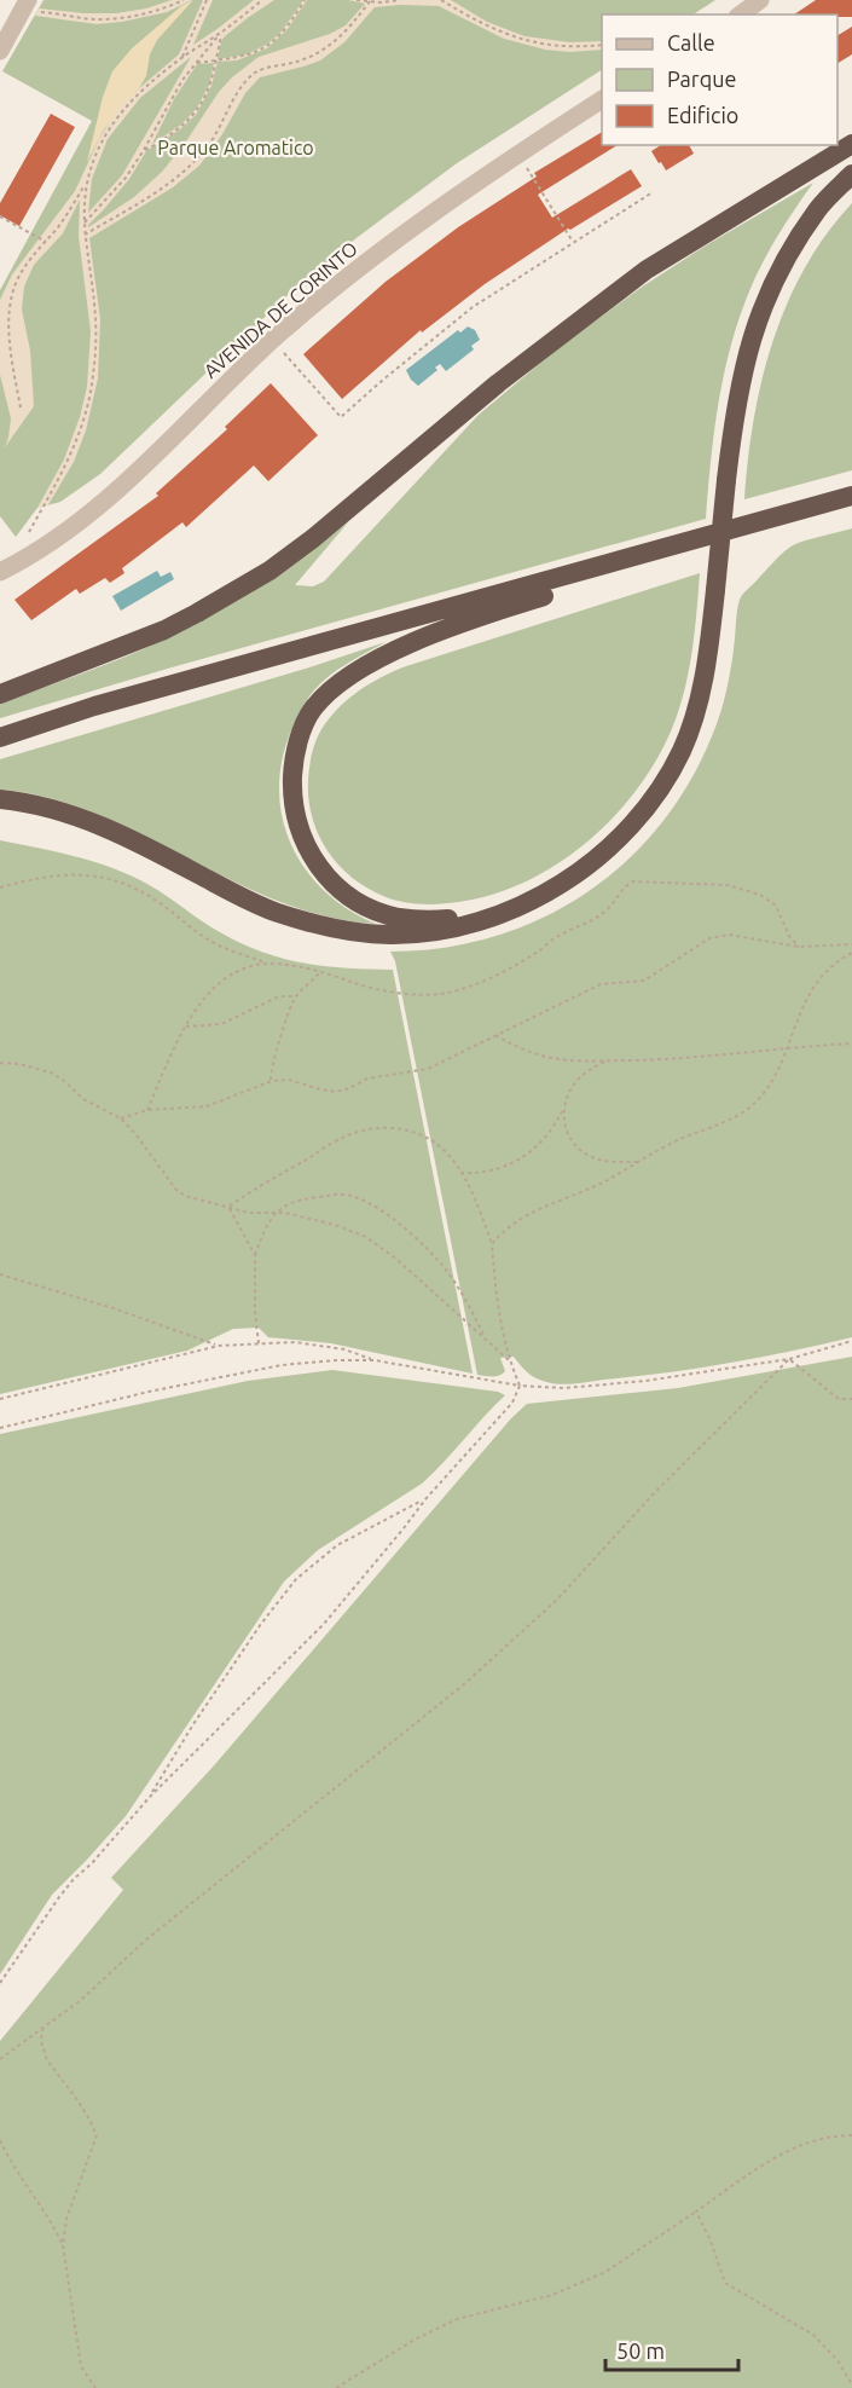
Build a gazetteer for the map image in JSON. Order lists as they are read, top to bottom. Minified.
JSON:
{"streets":{"street":["AVENIDA DE CORINTO"]},"parks":["Parque Aromatico"],"legend":["Calle","Parque","Edificio"],"scale_bar":"50 m"}
